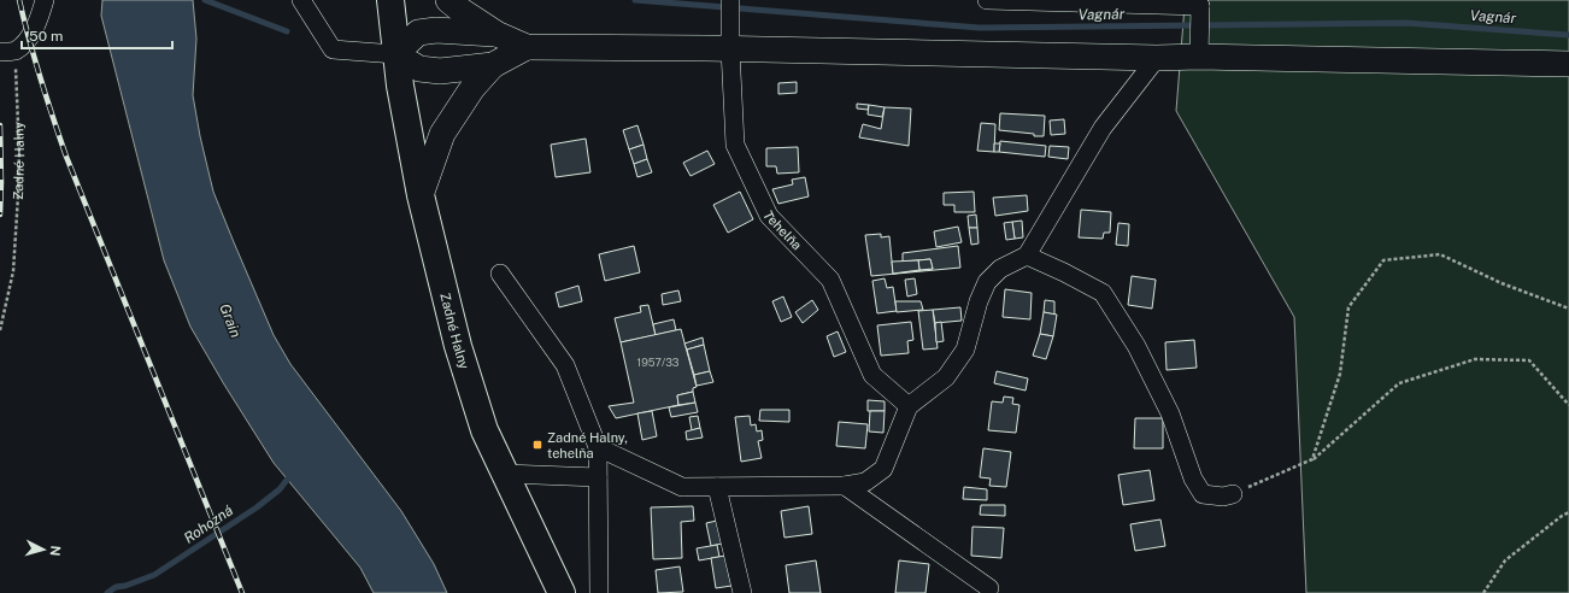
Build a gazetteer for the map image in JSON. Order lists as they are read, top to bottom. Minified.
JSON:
{"streets":{"main road":["Zadné Halny"],"street":["Tehelňa"]},"water":["Vagnár","Grain","Rohozná"],"places":{"transit":["Zadné Halny, tehelňa"]},"house_numbers":["1957/33"],"scale_bar":"50 m","north":"right"}
